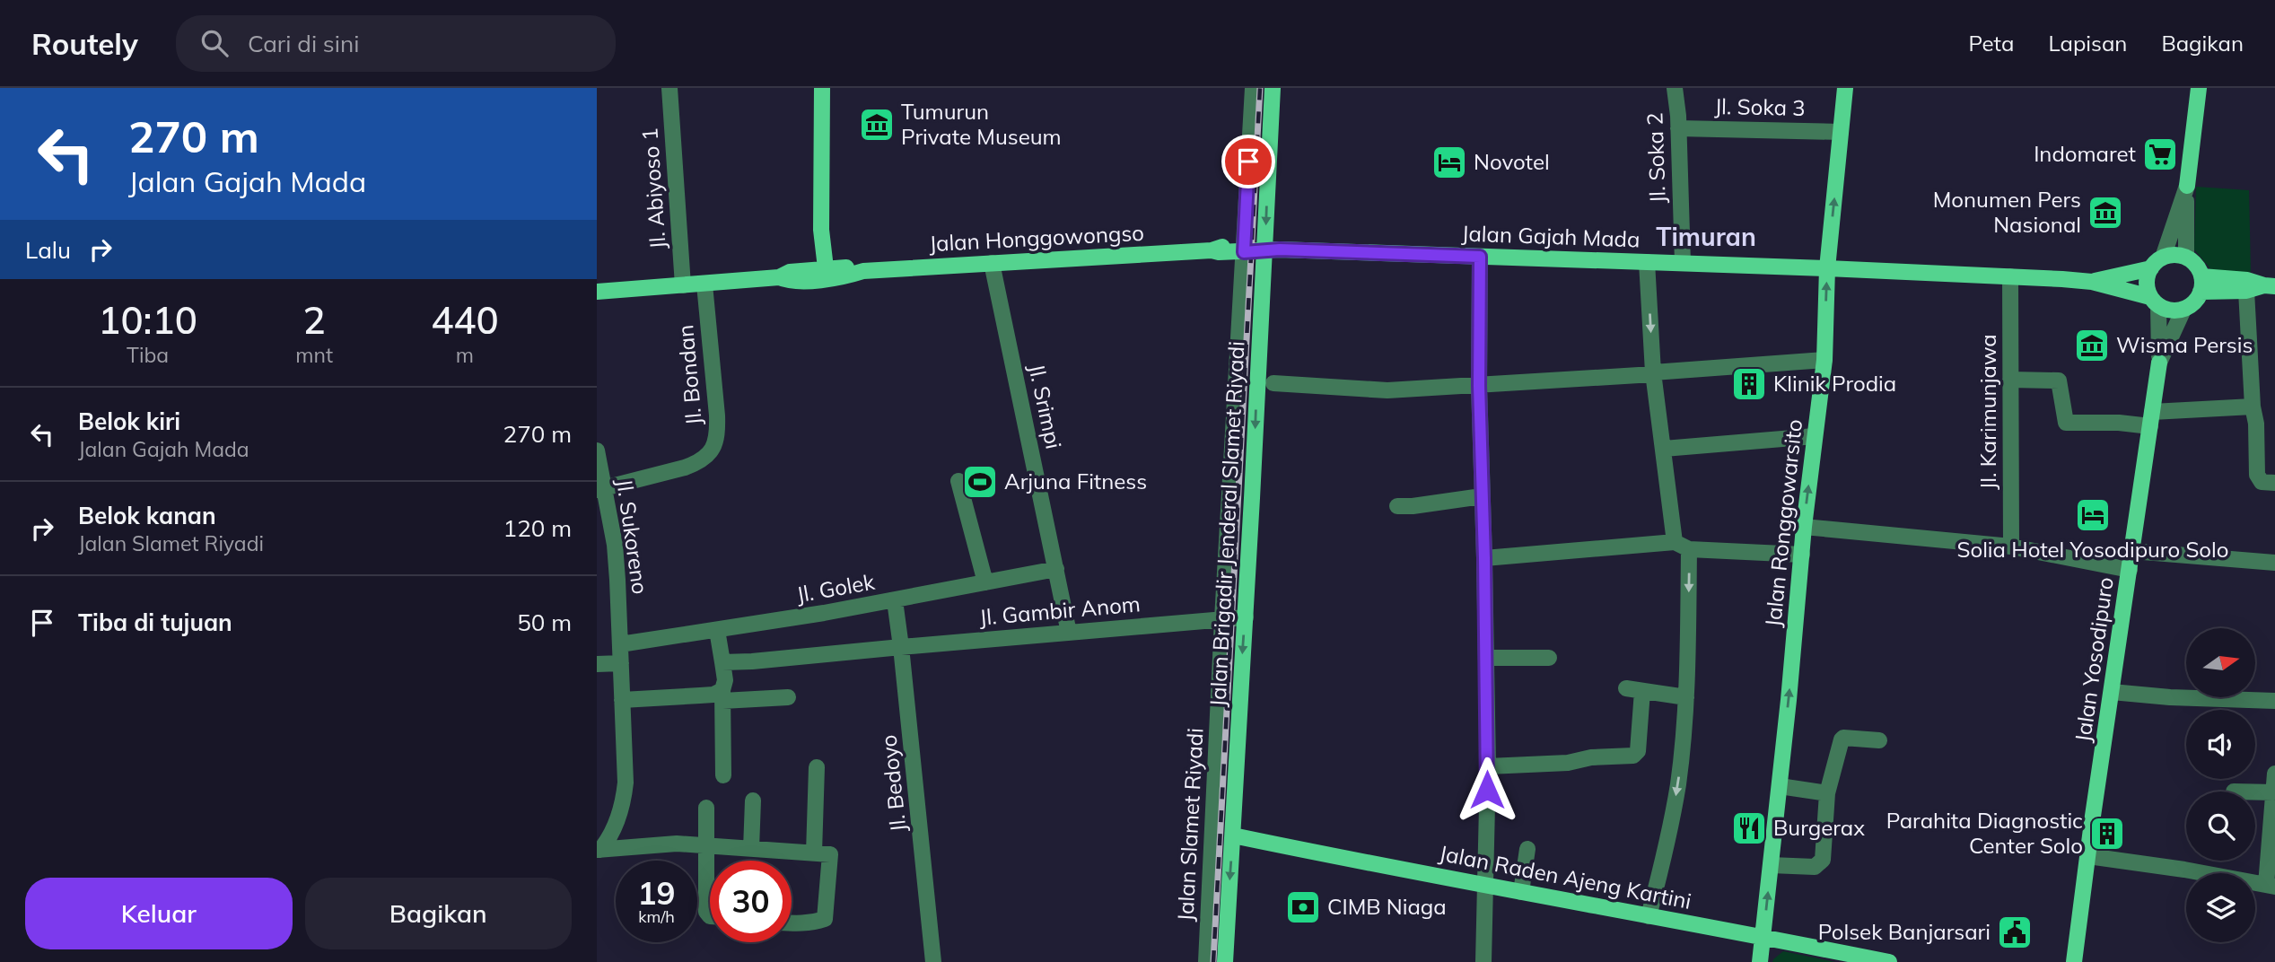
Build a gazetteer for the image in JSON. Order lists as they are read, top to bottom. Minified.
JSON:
{"streets":{"main road":["Jalan Gajah Mada","Jalan Honggowongso","Jalan Ronggowarsito","Jalan Brigadir Jenderal Slamet Riyadi","Jalan Yosodipuro","Jalan Raden Ajeng Kartini"],"street":["Jl. Soka 3","Jl. Soka 2","Jl. Abiyoso 1","Jl. Bondan","Jl. Srimpi","Jl. Karimunjawa","Jl. Sukoreno","Jl. Golek","Jl. Gambir Anom","Jl. Bedoyo","Jalan Slamet Riyadi"]},"crossings":[["Jl. Soka 3","Jl. Soka 2"],["Jl. Soka 3","Jalan Ronggowarsito"],["Jl. Soka 2","Jalan Gajah Mada"],["Jl. Abiyoso 1","Jalan Honggowongso"],["Jalan Gajah Mada","Jalan Honggowongso"],["Jalan Gajah Mada","Jl. Karimunjawa"],["Jalan Gajah Mada","Jalan Ronggowarsito"],["Jalan Gajah Mada","Jalan Brigadir Jenderal Slamet Riyadi"],["Jalan Gajah Mada","Jalan Yosodipuro"],["Jalan Honggowongso","Jl. Bondan"],["Jalan Honggowongso","Jl. Srimpi"],["Jalan Honggowongso","Jalan Brigadir Jenderal Slamet Riyadi"],["Jalan Honggowongso","Jalan Slamet Riyadi"],["Jl. Bondan","Jl. Sukoreno"],["Jl. Srimpi","Jl. Golek"],["Jl. Srimpi","Jl. Gambir Anom"],["Jalan Ronggowarsito","Jalan Raden Ajeng Kartini"],["Jalan Brigadir Jenderal Slamet Riyadi","Jl. Gambir Anom"],["Jalan Brigadir Jenderal Slamet Riyadi","Jalan Raden Ajeng Kartini"],["Jl. Sukoreno","Jl. Golek"],["Jl. Golek","Jl. Bedoyo"],["Jl. Gambir Anom","Jl. Bedoyo"],["Jl. Gambir Anom","Jalan Slamet Riyadi"]],"one_way":["Jalan Ronggowarsito","Jalan Brigadir Jenderal Slamet Riyadi"],"districts":["Timuran"],"places":{"museum":["Tumurun Private Museum","Monumen Pers Nasional","Wisma Persis"],"supermarket":["Indomaret"],"hotel":["Novotel","Solia Hotel Yosodipuro Solo"],"building":["Klinik Prodia","Parahita Diagnostic Center Solo"],"sports":["Arjuna Fitness"],"restaurant":["Burgerax"],"bank":["CIMB Niaga"],"public building":["Polsek Banjarsari"]},"north":"right","page":{"header":"Routely","search":"Cari di sini","nav":["Peta","Lapisan","Bagikan"],"turn":["270 m","Jalan Gajah Mada"],"then":"Lalu","eta":["10:10","Tiba","2","mnt","440","m"],"list":[{"name":"Belok kiri","note":"Jalan Gajah Mada","value":"270 m"},{"name":"Belok kanan","note":"Jalan Slamet Riyadi","value":"120 m"},{"name":"Tiba di tujuan","value":"50 m"}],"speed":"19 km/h","limit":"30","buttons":["Keluar","Bagikan"]}}
